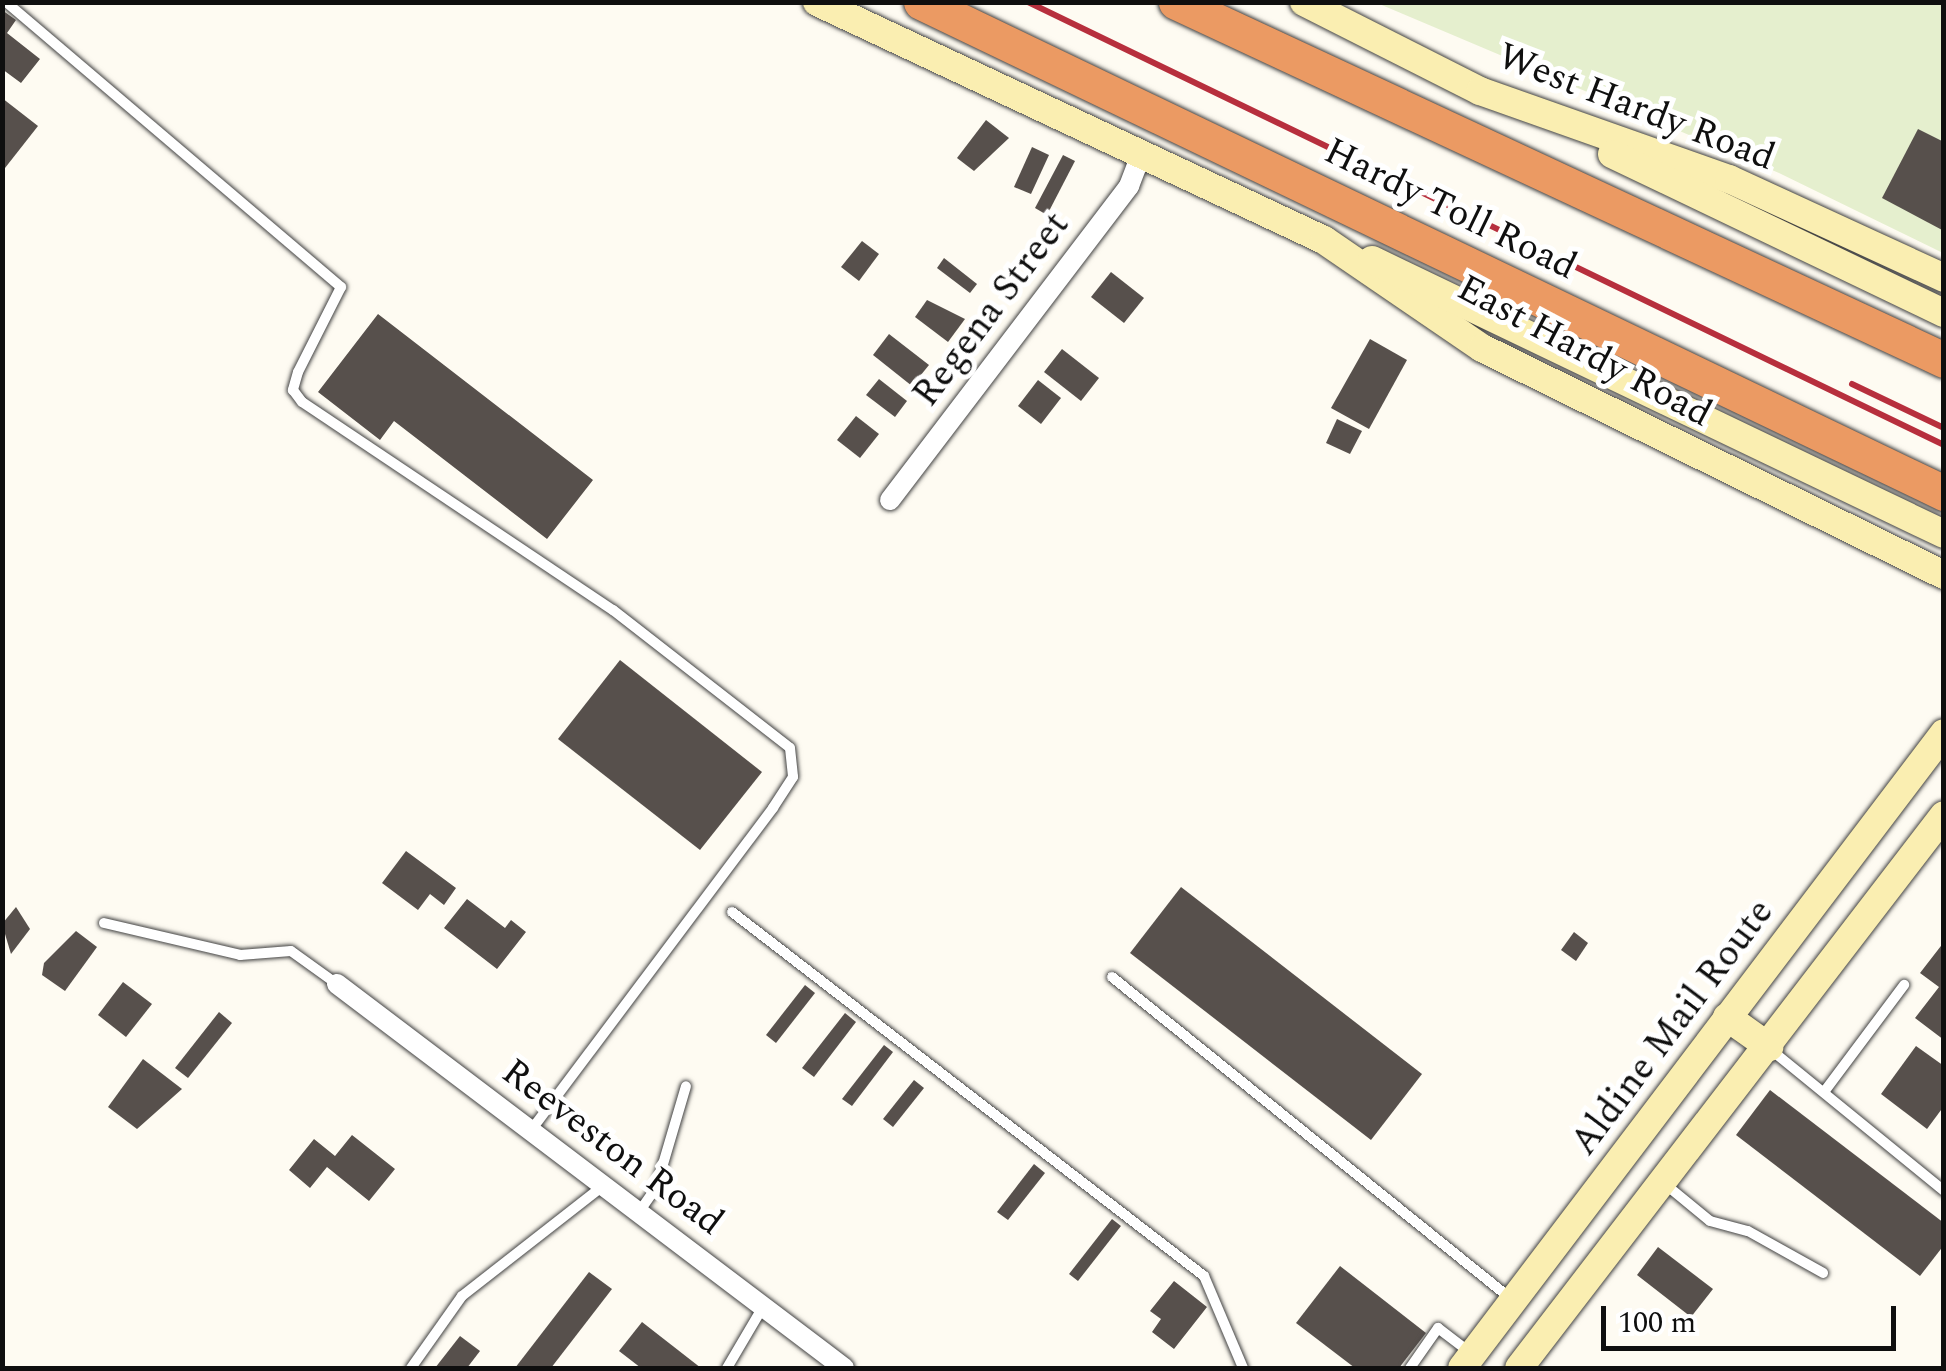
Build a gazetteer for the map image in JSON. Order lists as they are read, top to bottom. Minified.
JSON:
{"streets":{"highway":["Hardy Toll Road"],"main road":["West Hardy Road","East Hardy Road","Aldine Mail Route"],"street":["Regena Street","Reeveston Road"]},"crossings":[["Regena Street","East Hardy Road"]],"scale_bar":"100 m"}
